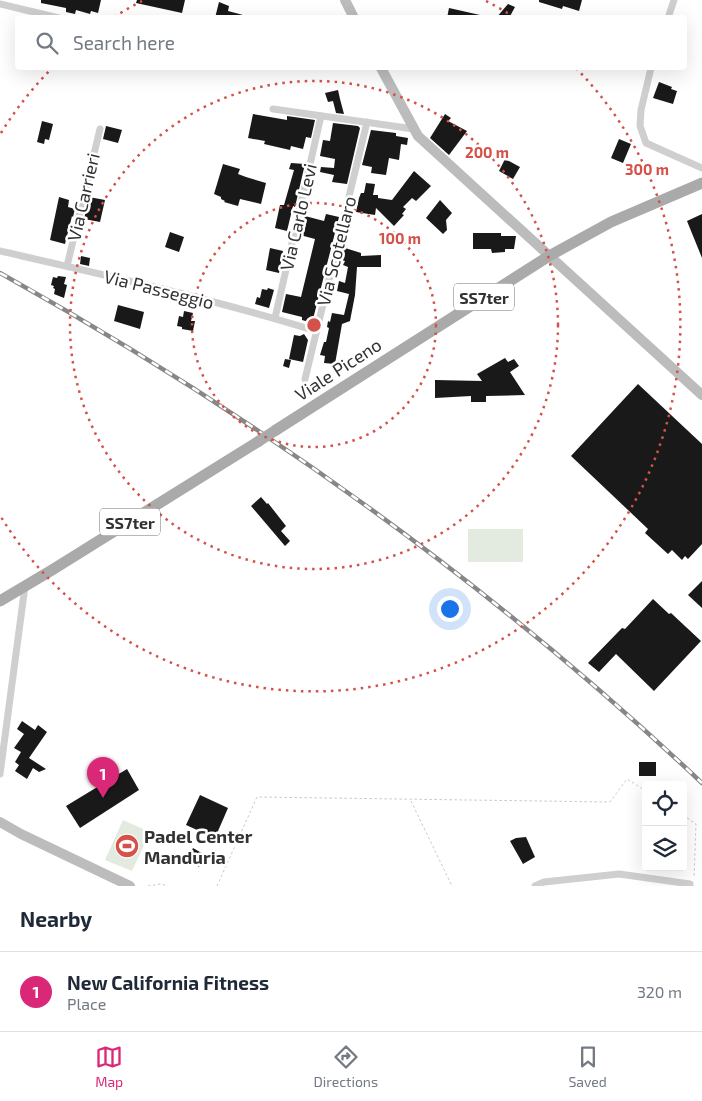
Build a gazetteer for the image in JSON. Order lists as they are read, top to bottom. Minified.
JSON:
{"streets":{"main road":["SS7ter","Viale Piceno"],"street":["Via Carrieri","Via Carlo Levi","Via Scotellaro","Via Passeggio"]},"crossings":[["Via Carrieri","Via Passeggio"],["Via Carlo Levi","Via Passeggio"],["Via Scotellaro","Via Passeggio"]],"places":{"sports":["Padel Center Manduria"]},"page":{"search":"Search here","pins":"1","heading":"Nearby","list":[{"mark":"1","name":"New California Fitness","note":"Place","value":"320 m"}],"nav":["Map","Directions","Saved"]},"rings":["200 m","300 m","100 m"]}
